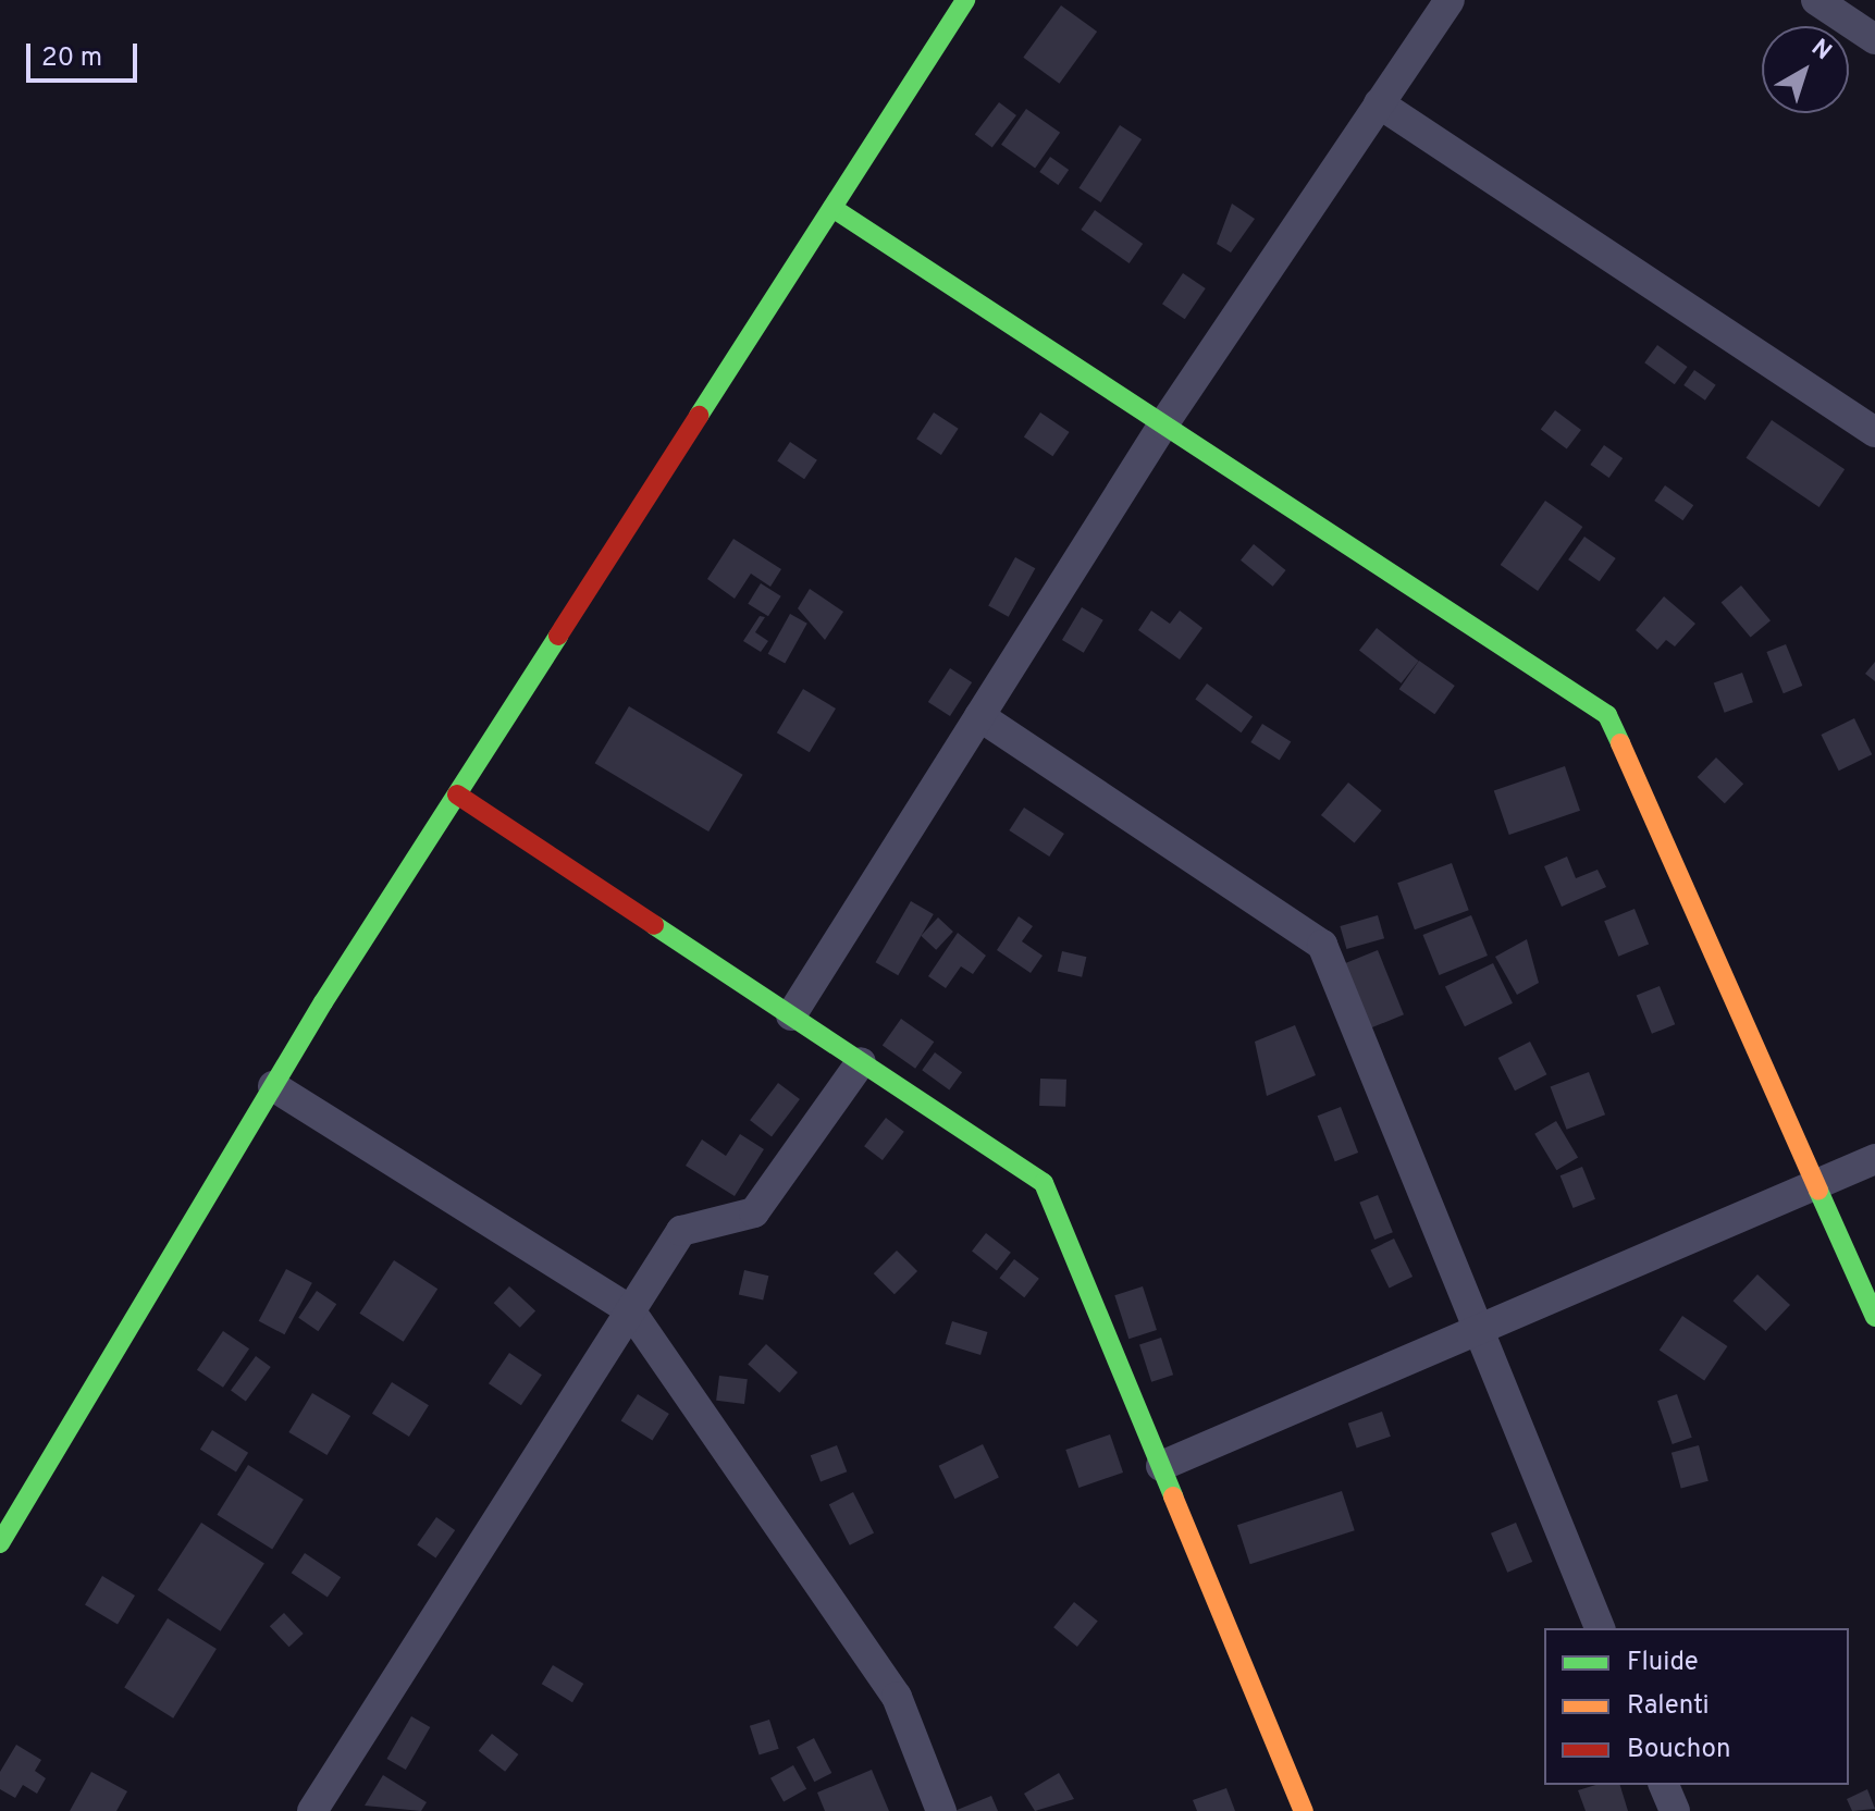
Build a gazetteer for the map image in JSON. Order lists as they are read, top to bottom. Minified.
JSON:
{"legend":["Fluide","Ralenti","Bouchon"],"scale_bar":"20 m","north":"top right"}
